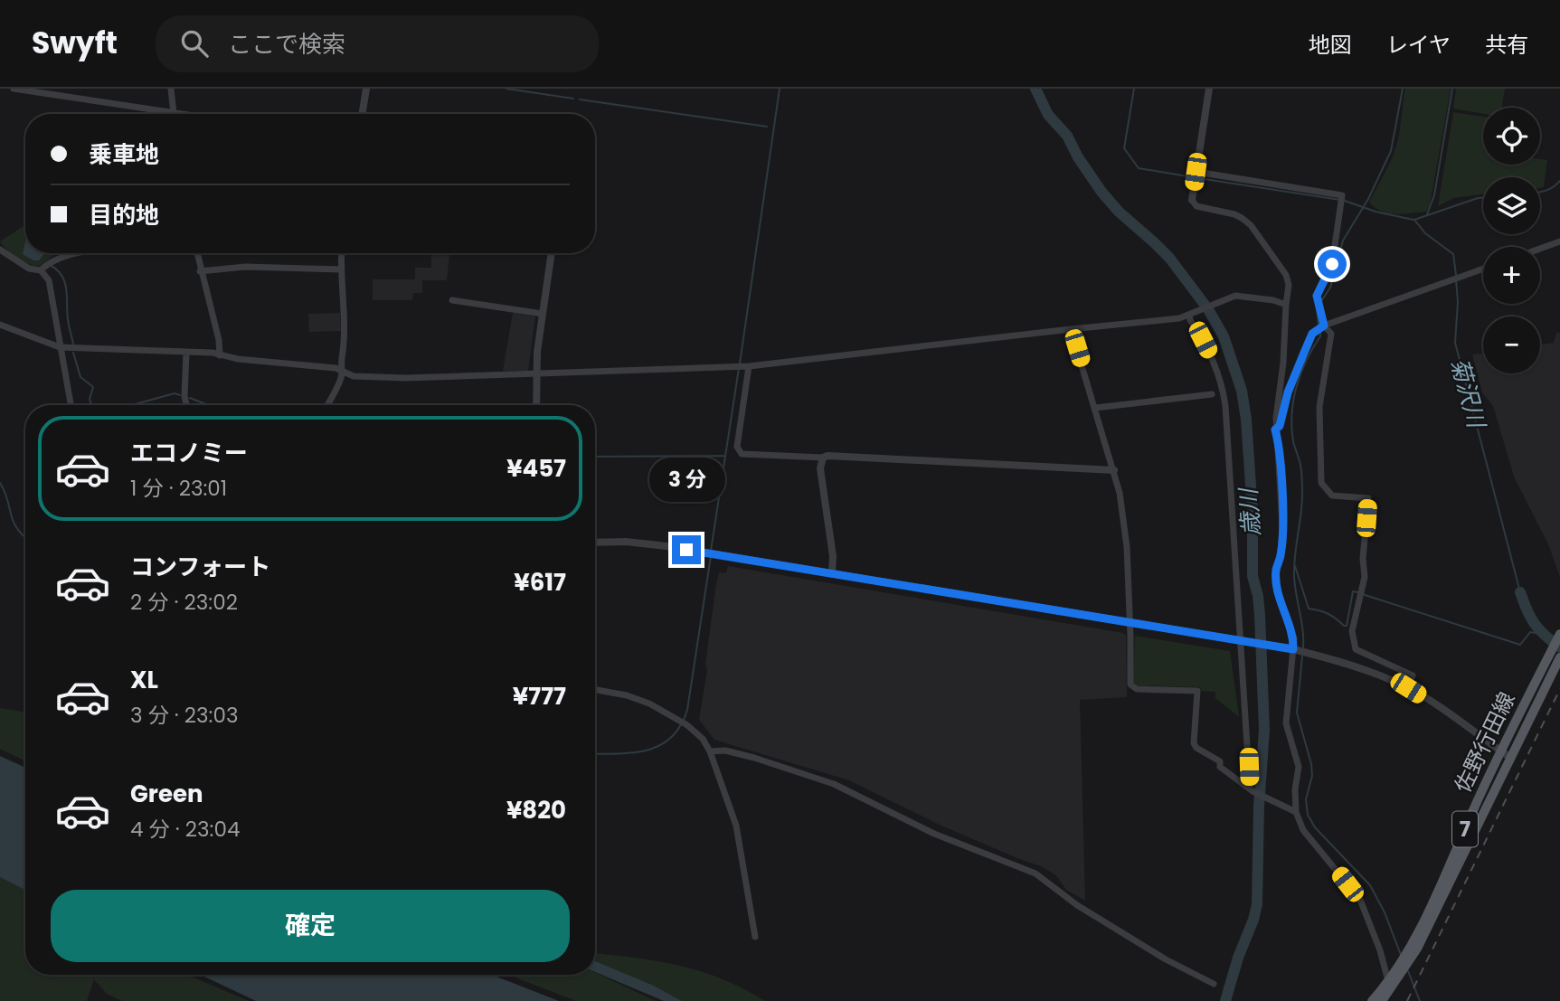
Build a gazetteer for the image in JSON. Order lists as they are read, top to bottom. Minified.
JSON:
{"streets":{"main road":["佐野行田線","7"]},"water":["菊沢川","歳川"],"page":{"header":"Swyft","search":"ここで検索","nav":["地図","レイヤ","共有"],"map_buttons":["+","−"],"banner":["乗車地","目的地"],"list":[{"name":"エコノミー","note":"1 分 · 23:01","value":"¥457"},{"name":"コンフォート","note":"2 分 · 23:02","value":"¥617"},{"name":"XL","note":"3 分 · 23:03","value":"¥777"},{"name":"Green","note":"4 分 · 23:04","value":"¥820"}],"bubble":"3 分","buttons":"確定"}}
